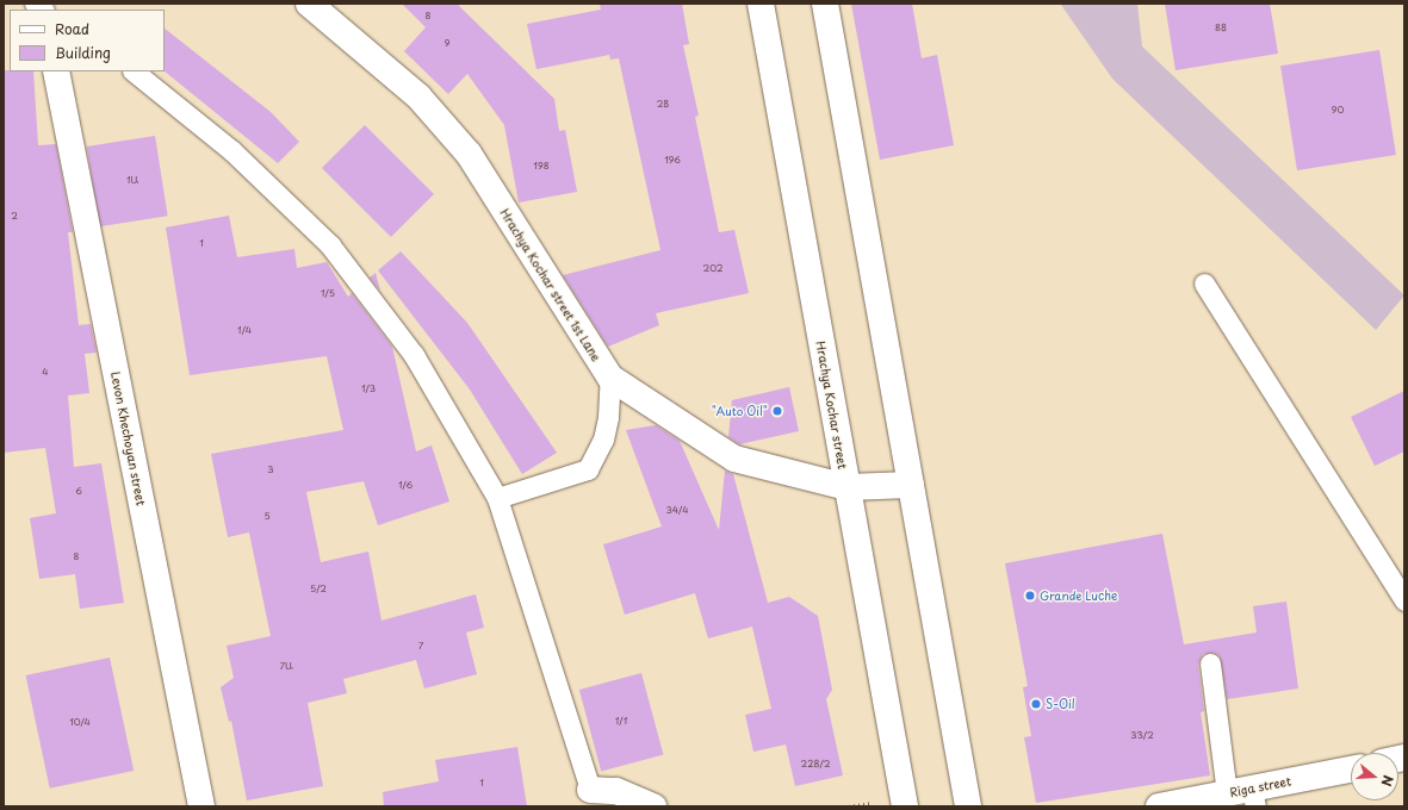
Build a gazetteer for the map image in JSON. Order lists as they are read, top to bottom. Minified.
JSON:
{"streets":{"street":["Hrachya Kochar street 1st Lane","Hrachya Kochar street","Levon Khechoyan street","Riga street"]},"crossings":[["Hrachya Kochar street 1st Lane","Hrachya Kochar street"]],"places":["\"Auto Oil\"","Grande Luche","S-Oil"],"house_numbers":["8","88","9","28","90","196","198","1Ա","2","1","202","1/5","1/4","4","1/3","3","1/6","6","34/4","5","8","5/2","7","7Ա","1/1","10/4","33/2","228/2","1"],"legend":["Road","Building"],"north":"right"}
